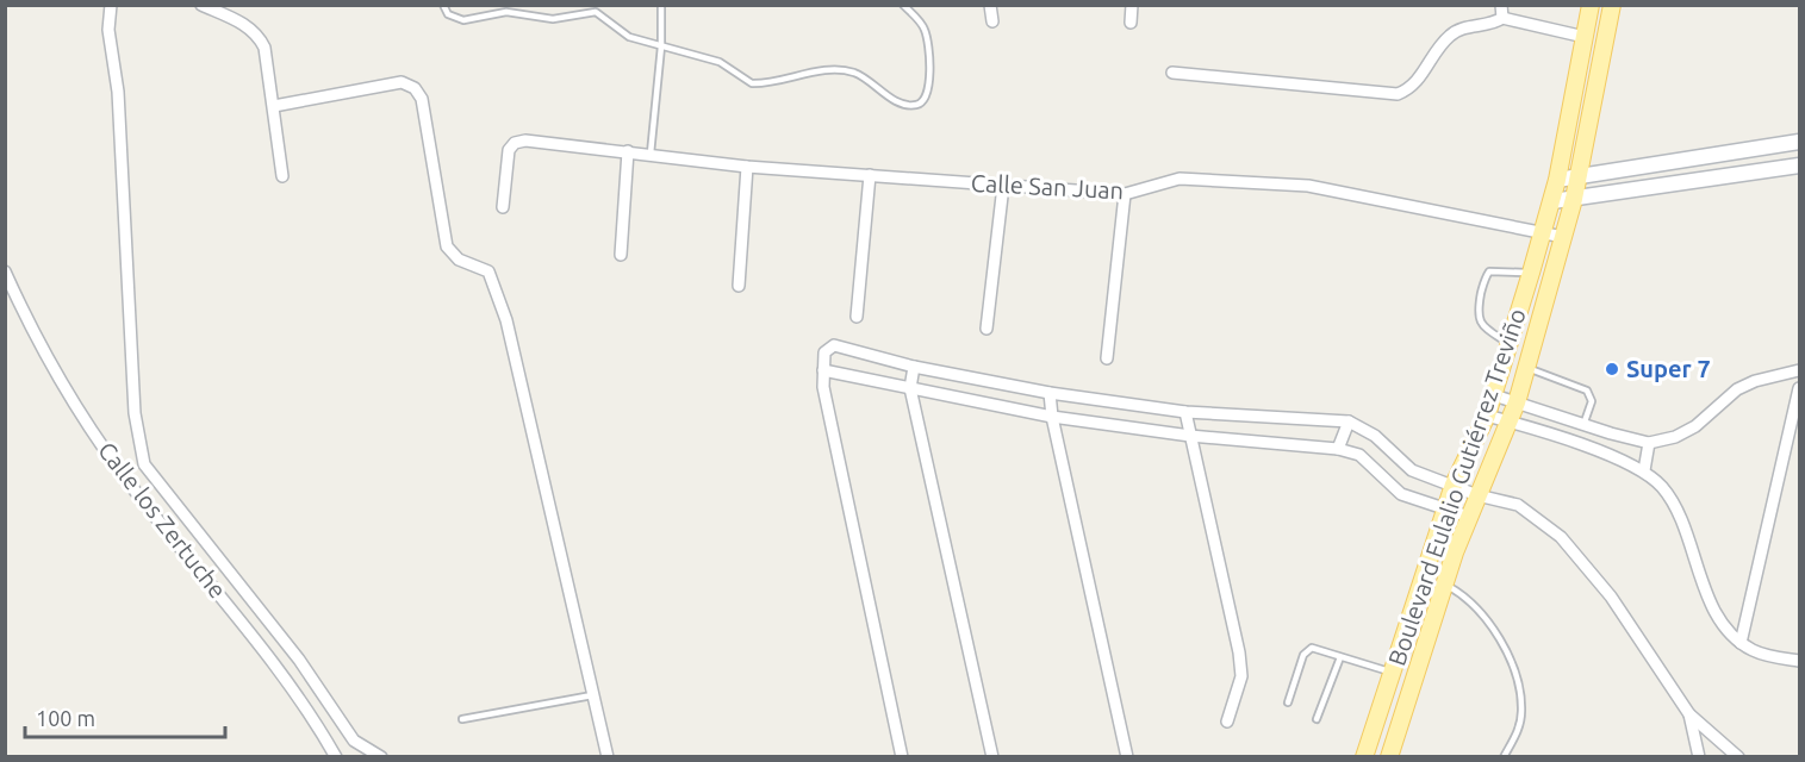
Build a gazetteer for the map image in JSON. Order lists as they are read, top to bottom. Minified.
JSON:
{"streets":{"main road":["Boulevard Eulalio Gutiérrez Treviño"],"street":["Calle San Juan","Calle los Zertuche"]},"crossings":[["Calle San Juan","Boulevard Eulalio Gutiérrez Treviño"]],"places":["Super 7"],"scale_bar":"100 m"}
